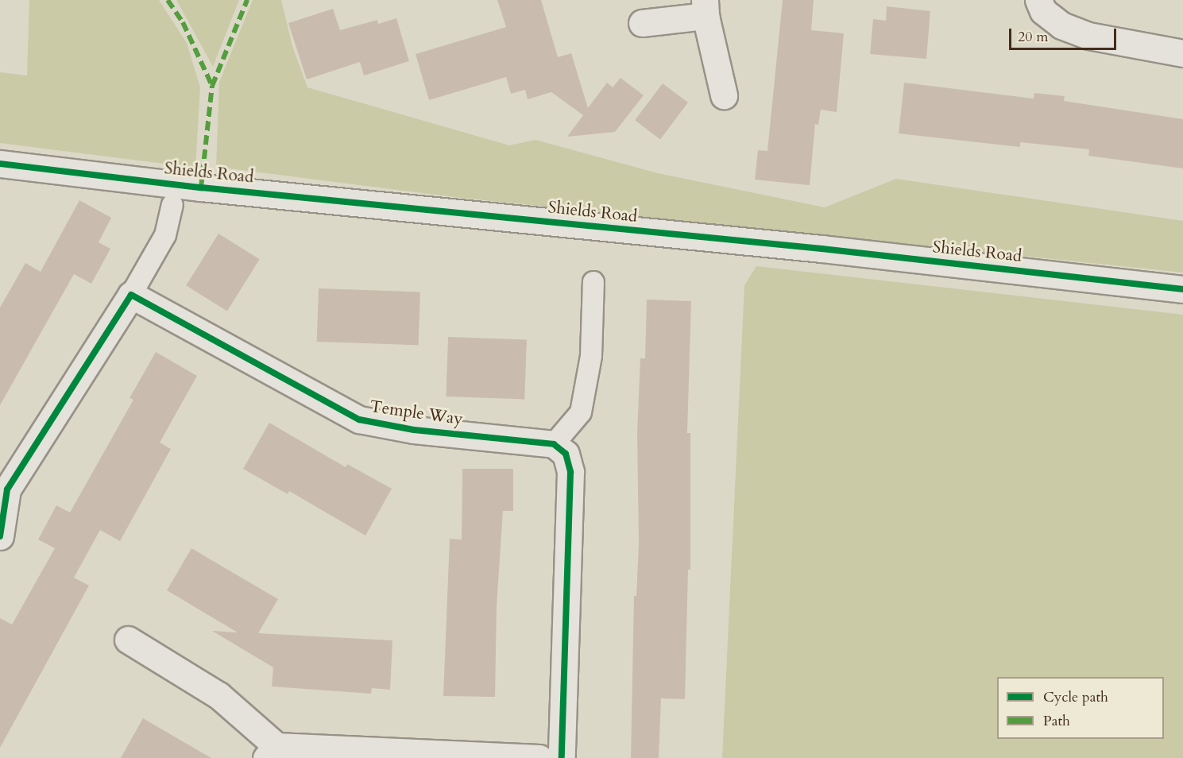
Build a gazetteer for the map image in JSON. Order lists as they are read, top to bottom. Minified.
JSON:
{"streets":{"street":["Shields Road","Temple Way"]},"legend":["Cycle path","Path"],"scale_bar":"20 m"}
